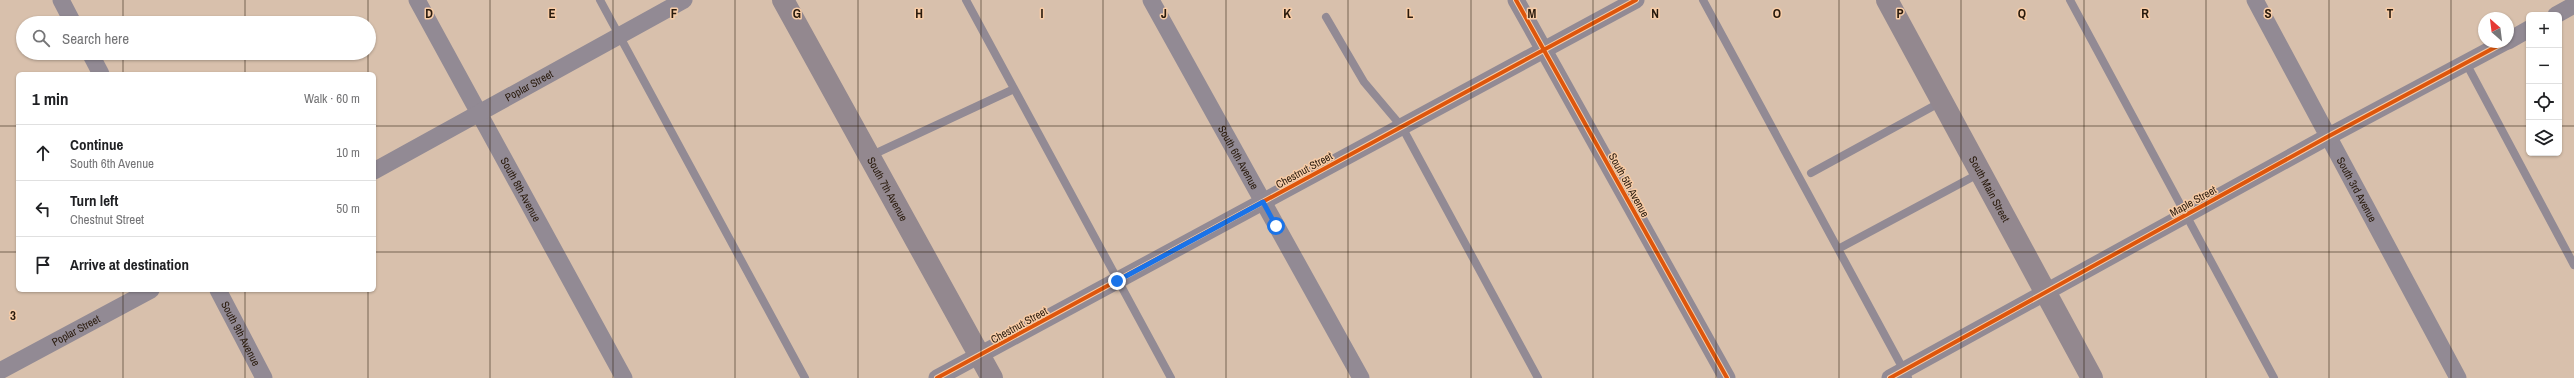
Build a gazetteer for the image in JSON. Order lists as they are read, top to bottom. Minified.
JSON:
{"streets":{"street":["Poplar Street","South 6th Avenue","Chestnut Street","South 5th Avenue","South 8th Avenue","South 7th Avenue","South Main Street","South 3rd Avenue","Maple Street","South 9th Avenue"]},"crossings":[["Poplar Street","South 8th Avenue"],["South 6th Avenue","Chestnut Street"],["Chestnut Street","South 5th Avenue"],["Chestnut Street","South 7th Avenue"],["South Main Street","Maple Street"],["South 3rd Avenue","Maple Street"]],"north":"top left","page":{"map_buttons":["+","−"],"search":"Search here","heading":["1 min","Walk · 60 m"],"list":[["Continue","South 6th Avenue","10 m"],["Turn left","Chestnut Street","50 m"],"Arrive at destination"]},"grid":{"columns":["D","E","F","G","H","I","J","K","L","M","N","O","P","Q","R","S","T"],"rows":["3"]}}
